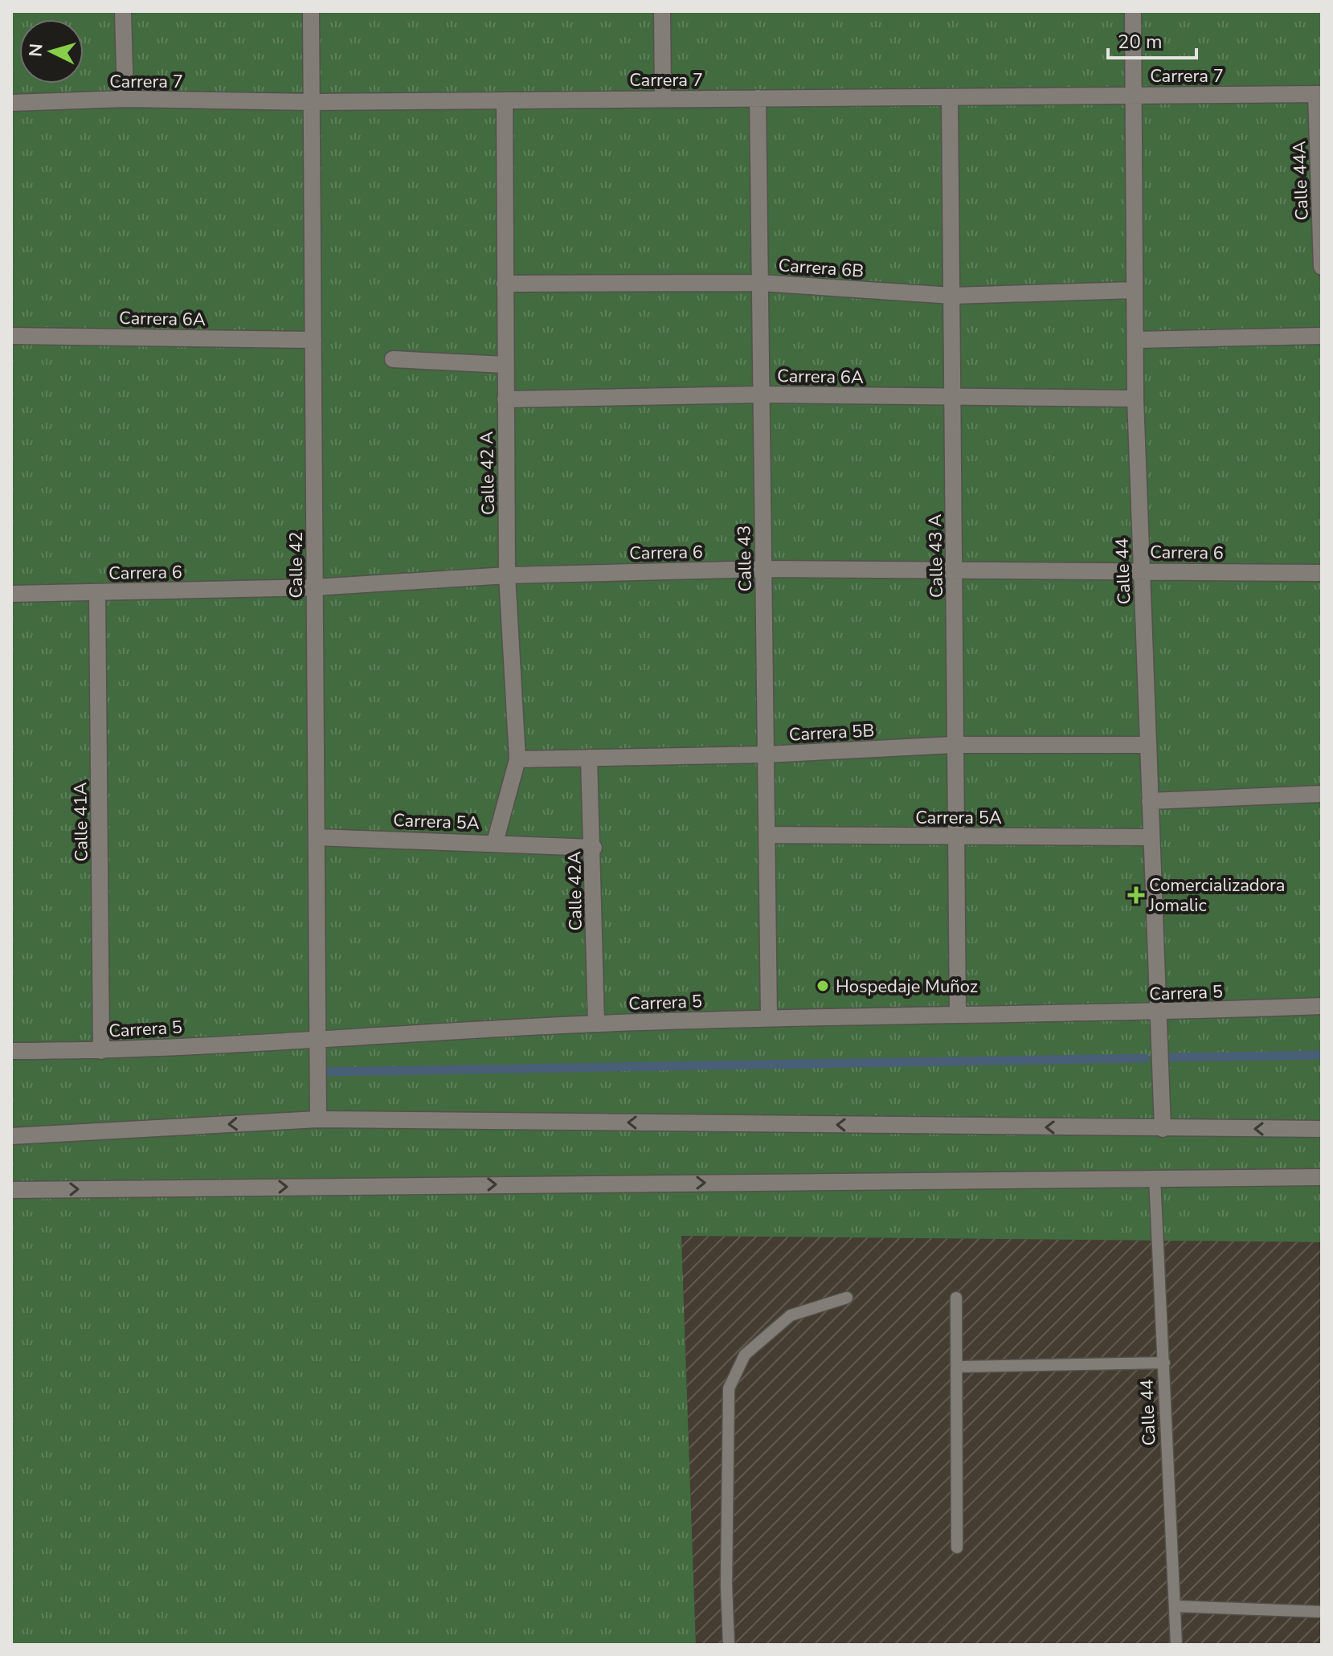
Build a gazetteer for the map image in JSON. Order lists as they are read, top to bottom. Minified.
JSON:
{"streets":{"street":["Carrera 7","Calle 44A","Carrera 6B","Carrera 6A","Calle 42 A","Carrera 6","Calle 43 A","Calle 43","Calle 42","Calle 44","Carrera 5B","Carrera 5A","Calle 41A","Calle 42A","Carrera 5"]},"crossings":[["Carrera 7","Calle 44A"],["Carrera 7","Calle 42 A"],["Carrera 7","Calle 43 A"],["Carrera 7","Calle 43"],["Carrera 7","Calle 42"],["Carrera 7","Calle 44"],["Carrera 6B","Calle 42 A"],["Carrera 6B","Calle 43 A"],["Carrera 6B","Calle 43"],["Carrera 6B","Calle 44"],["Carrera 6A","Calle 42 A"],["Carrera 6A","Calle 43 A"],["Carrera 6A","Calle 43"],["Carrera 6A","Calle 42"],["Carrera 6A","Calle 44"],["Calle 42 A","Carrera 6"],["Calle 42 A","Carrera 5B"],["Calle 42 A","Carrera 5A"],["Carrera 6","Calle 43 A"],["Carrera 6","Calle 43"],["Carrera 6","Calle 42"],["Carrera 6","Calle 44"],["Carrera 6","Calle 41A"],["Calle 43 A","Carrera 5B"],["Calle 43 A","Carrera 5A"],["Calle 43 A","Carrera 5"],["Calle 43","Carrera 5B"],["Calle 43","Carrera 5A"],["Calle 43","Carrera 5"],["Calle 42","Carrera 5A"],["Calle 42","Carrera 5"],["Calle 44","Carrera 5B"],["Calle 44","Carrera 5A"],["Calle 44","Carrera 5"],["Carrera 5B","Calle 42A"],["Carrera 5A","Calle 42A"],["Calle 41A","Carrera 5"],["Calle 42A","Carrera 5"]],"places":{"health":["Comercializadora Jomalic"],"other":["Hospedaje Muñoz"]},"scale_bar":"20 m","north":"left"}
